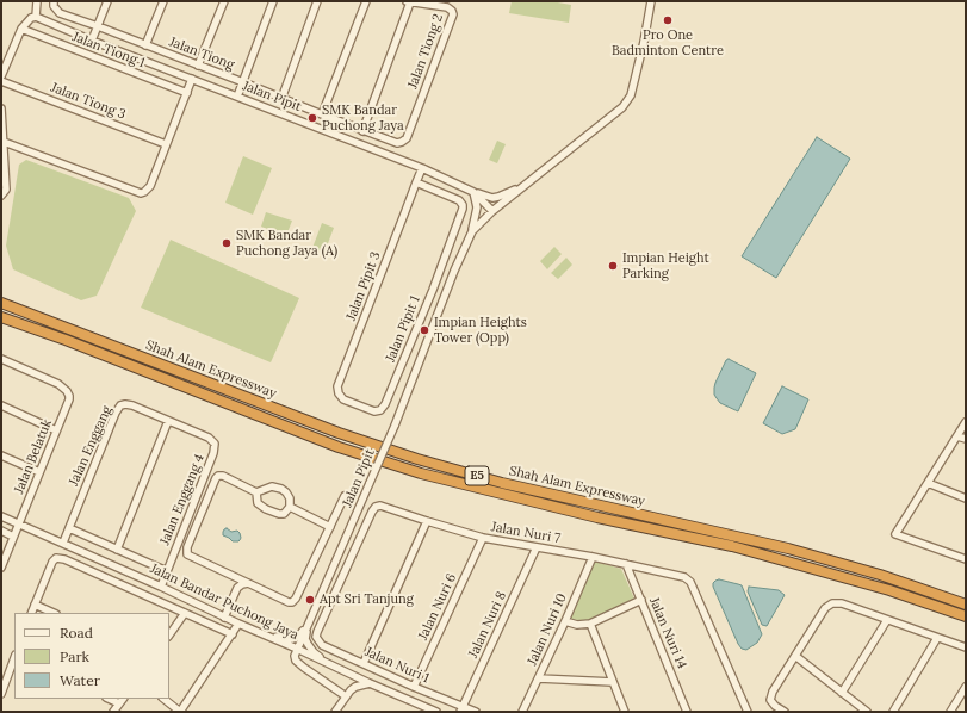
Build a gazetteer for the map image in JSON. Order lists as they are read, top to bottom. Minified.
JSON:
{"streets":{"highway":["Shah Alam Expressway","E5"],"street":["Jalan Tiong 1","Jalan Tiong 2","Jalan Tiong","Jalan Pipit","Jalan Tiong 3","Jalan Pipit 3","Jalan Pipit 1","Jalan Enggang","Jalan Belatuk","Jalan Enggang 4","Jalan Nuri 7","Jalan Bandar Puchong Jaya","Jalan Nuri 6","Jalan Nuri 8","Jalan Nuri 10","Jalan Nuri 14","Jalan Nuri 1"]},"crossings":[["Jalan Tiong 2","Jalan Tiong"],["Jalan Pipit","Jalan Pipit 3"],["Jalan Pipit","Jalan Bandar Puchong Jaya"],["Jalan Pipit 3","Jalan Pipit 1"],["Jalan Enggang","Jalan Enggang 4"],["Jalan Enggang","Jalan Bandar Puchong Jaya"],["Jalan Belatuk","Jalan Bandar Puchong Jaya"],["Jalan Enggang 4","Jalan Bandar Puchong Jaya"],["Jalan Nuri 7","Jalan Nuri 6"],["Jalan Nuri 7","Jalan Nuri 8"],["Jalan Nuri 7","Jalan Nuri 10"],["Jalan Nuri 7","Jalan Nuri 14"],["Jalan Nuri 7","Jalan Nuri 1"],["Jalan Nuri 6","Jalan Nuri 1"],["Jalan Nuri 8","Jalan Nuri 1"]],"places":["Pro One Badminton Centre","SMK Bandar Puchong Jaya","SMK Bandar Puchong Jaya (A)","Impian Height Parking","Impian Heights Tower (Opp)","Apt Sri Tanjung"],"legend":["Road","Park","Water"]}
